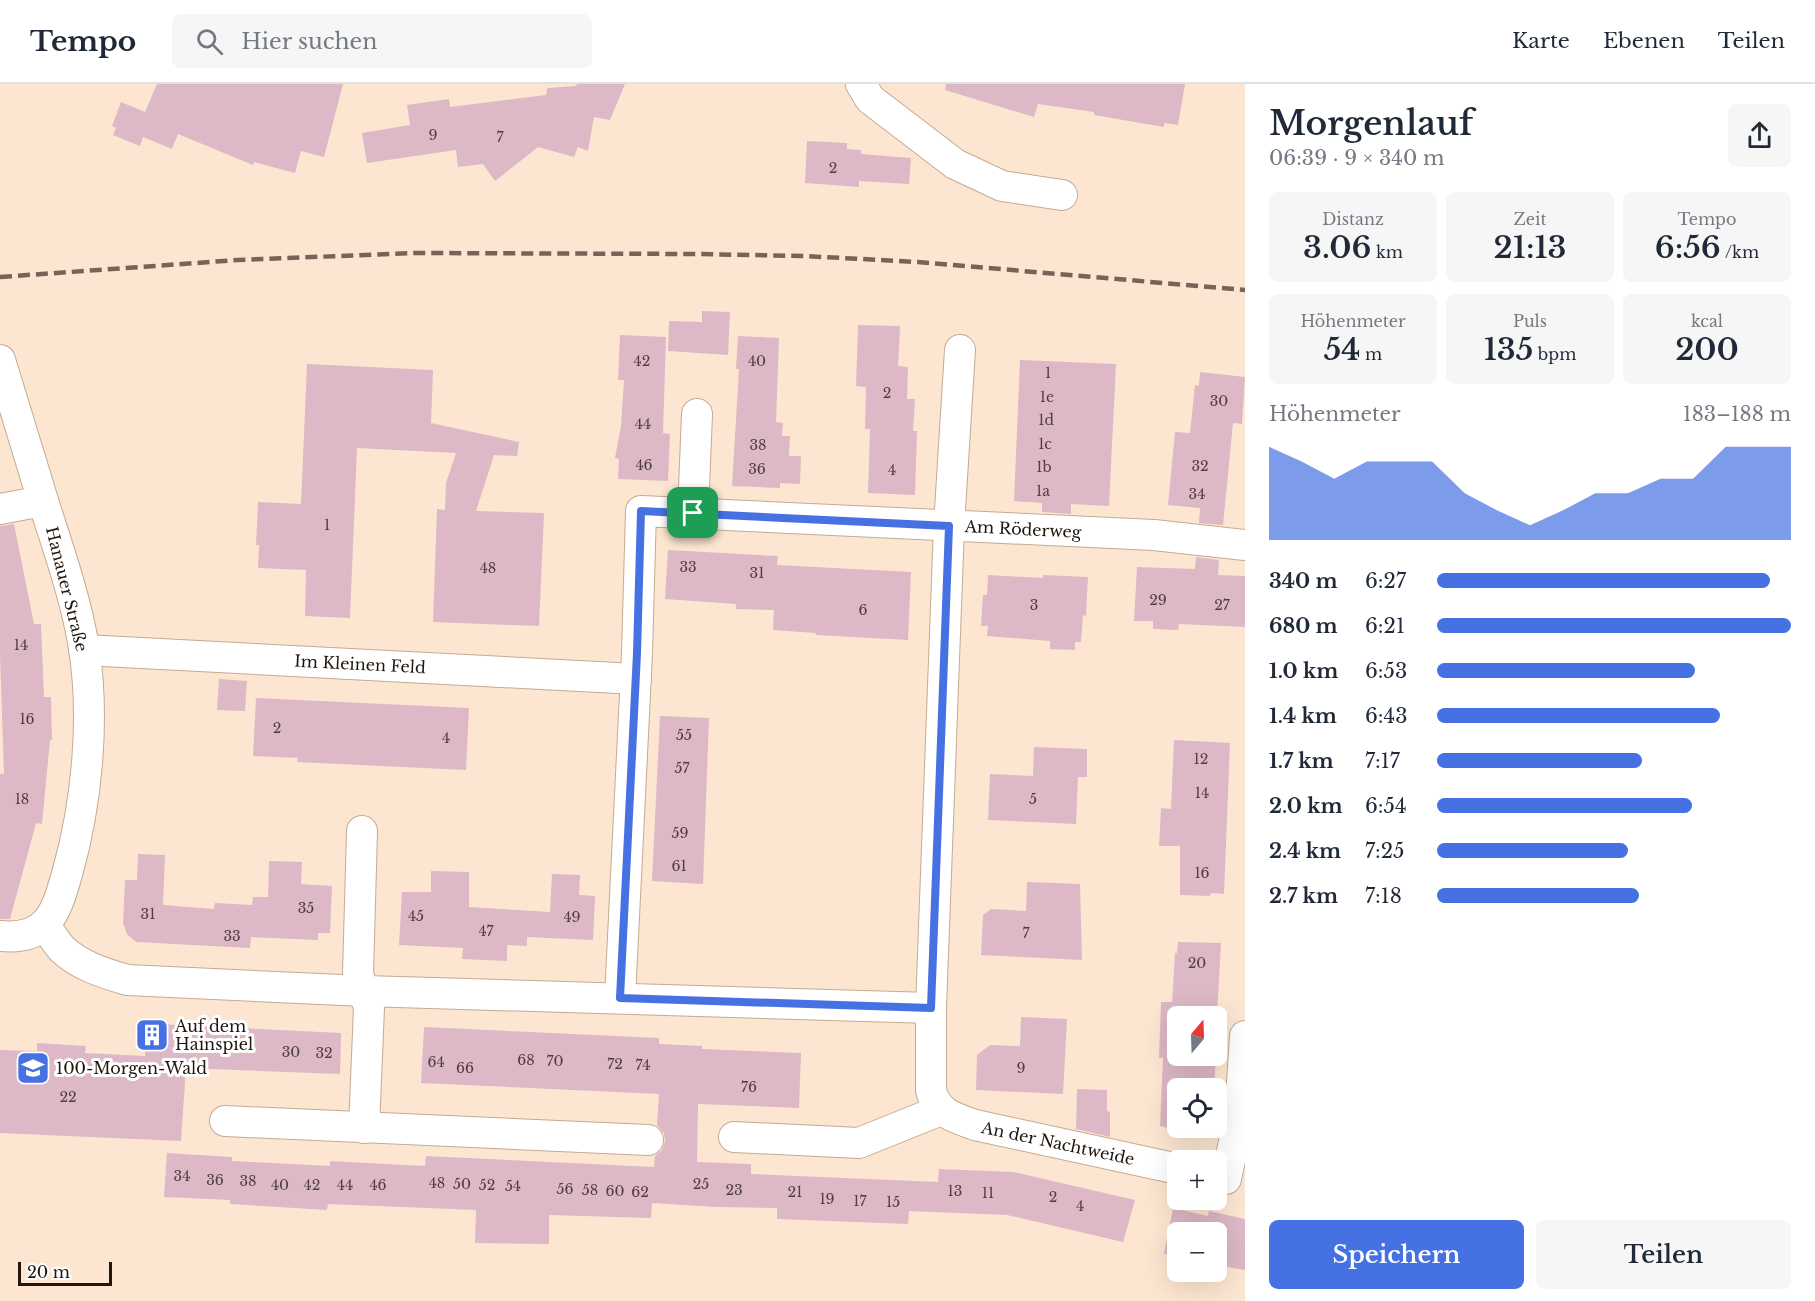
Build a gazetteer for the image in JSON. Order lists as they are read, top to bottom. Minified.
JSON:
{"streets":{"street":["Am Röderweg","Hanauer Straße","Im Kleinen Feld","An der Nachtweide"]},"crossings":[["Am Röderweg","Im Kleinen Feld"],["Hanauer Straße","Im Kleinen Feld"]],"places":{"building":["Auf dem Hainspiel"],"school or university":["100-Morgen-Wald"]},"house_numbers":["9","7","2","42","40","1","2","1e","30","1d","44","1c","38","46","32","1b","36","4","1a","34","1","33","48","31","29","3","27","6","14","16","2","55","4","12","57","14","18","5","59","61","16","35","31","45","49","47","7","33","20","30","32","68","70","64","72","74","66","9","76","22","34","36","38","48","50","25","40","42","44","46","52","54","56","58","23","60","13","62","21","11","2","19","17","15","4"],"scale_bar":"20 m","north":"top","page":{"header":"Tempo","search":"Hier suchen","nav":["Karte","Ebenen","Teilen"],"heading":["Morgenlauf","06:39 · 9 × 340 m"],"stats":[["Distanz","3.06 km"],["Zeit","21:13"],["Tempo","6:56 /km"],["Höhenmeter","54 m"],["Puls","135 bpm"],["kcal","200"]],"chart":["Höhenmeter","183–188 m"],"list":[{"name":"340 m","note":"6:27"},{"name":"680 m","note":"6:21"},{"name":"1.0 km","note":"6:53"},{"name":"1.4 km","note":"6:43"},{"name":"1.7 km","note":"7:17"},{"name":"2.0 km","note":"6:54"},{"name":"2.4 km","note":"7:25"},{"name":"2.7 km","note":"7:18"}],"map_buttons":["+","−"],"buttons":["Speichern","Teilen"],"scale":"20 m"}}
